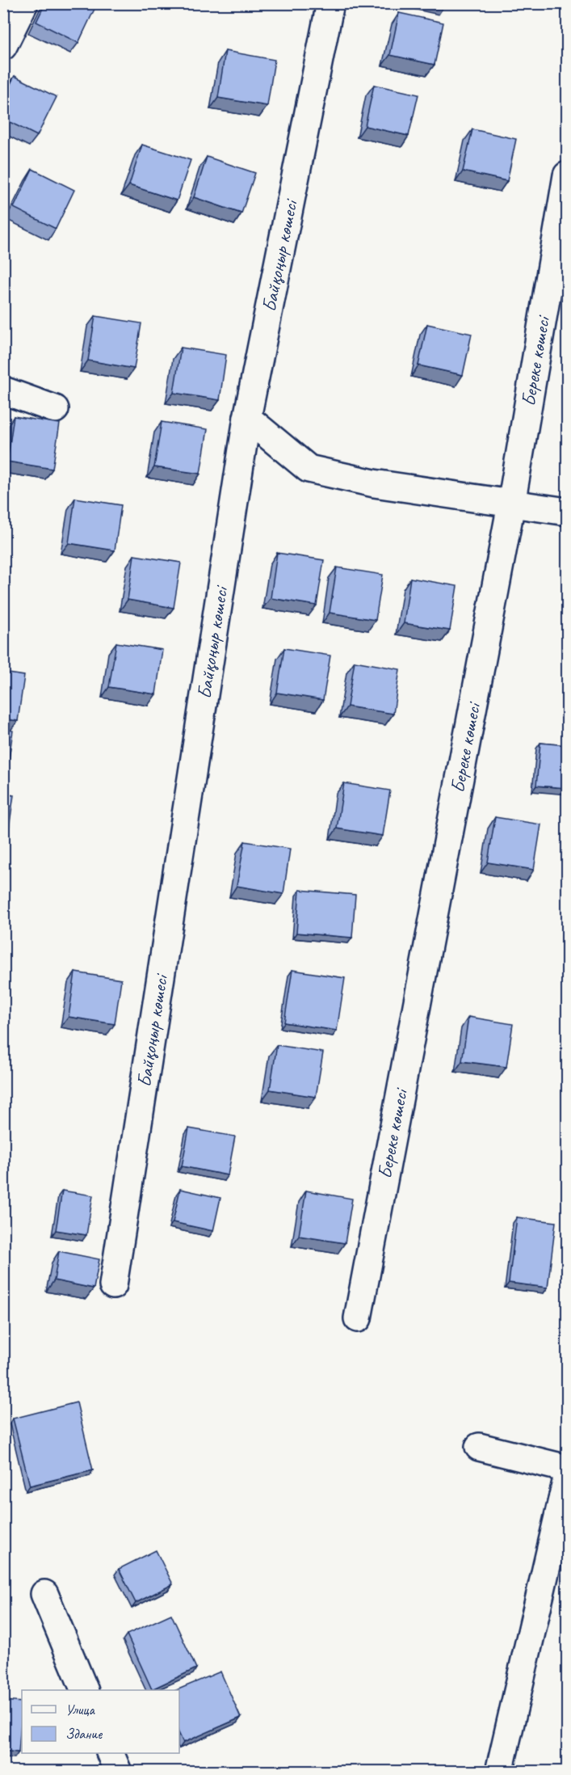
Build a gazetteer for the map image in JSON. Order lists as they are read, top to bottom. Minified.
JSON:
{"streets":{"street":["Байқоңыр көшесі","Береке көшесі"]},"legend":["Улица","Здание"]}
